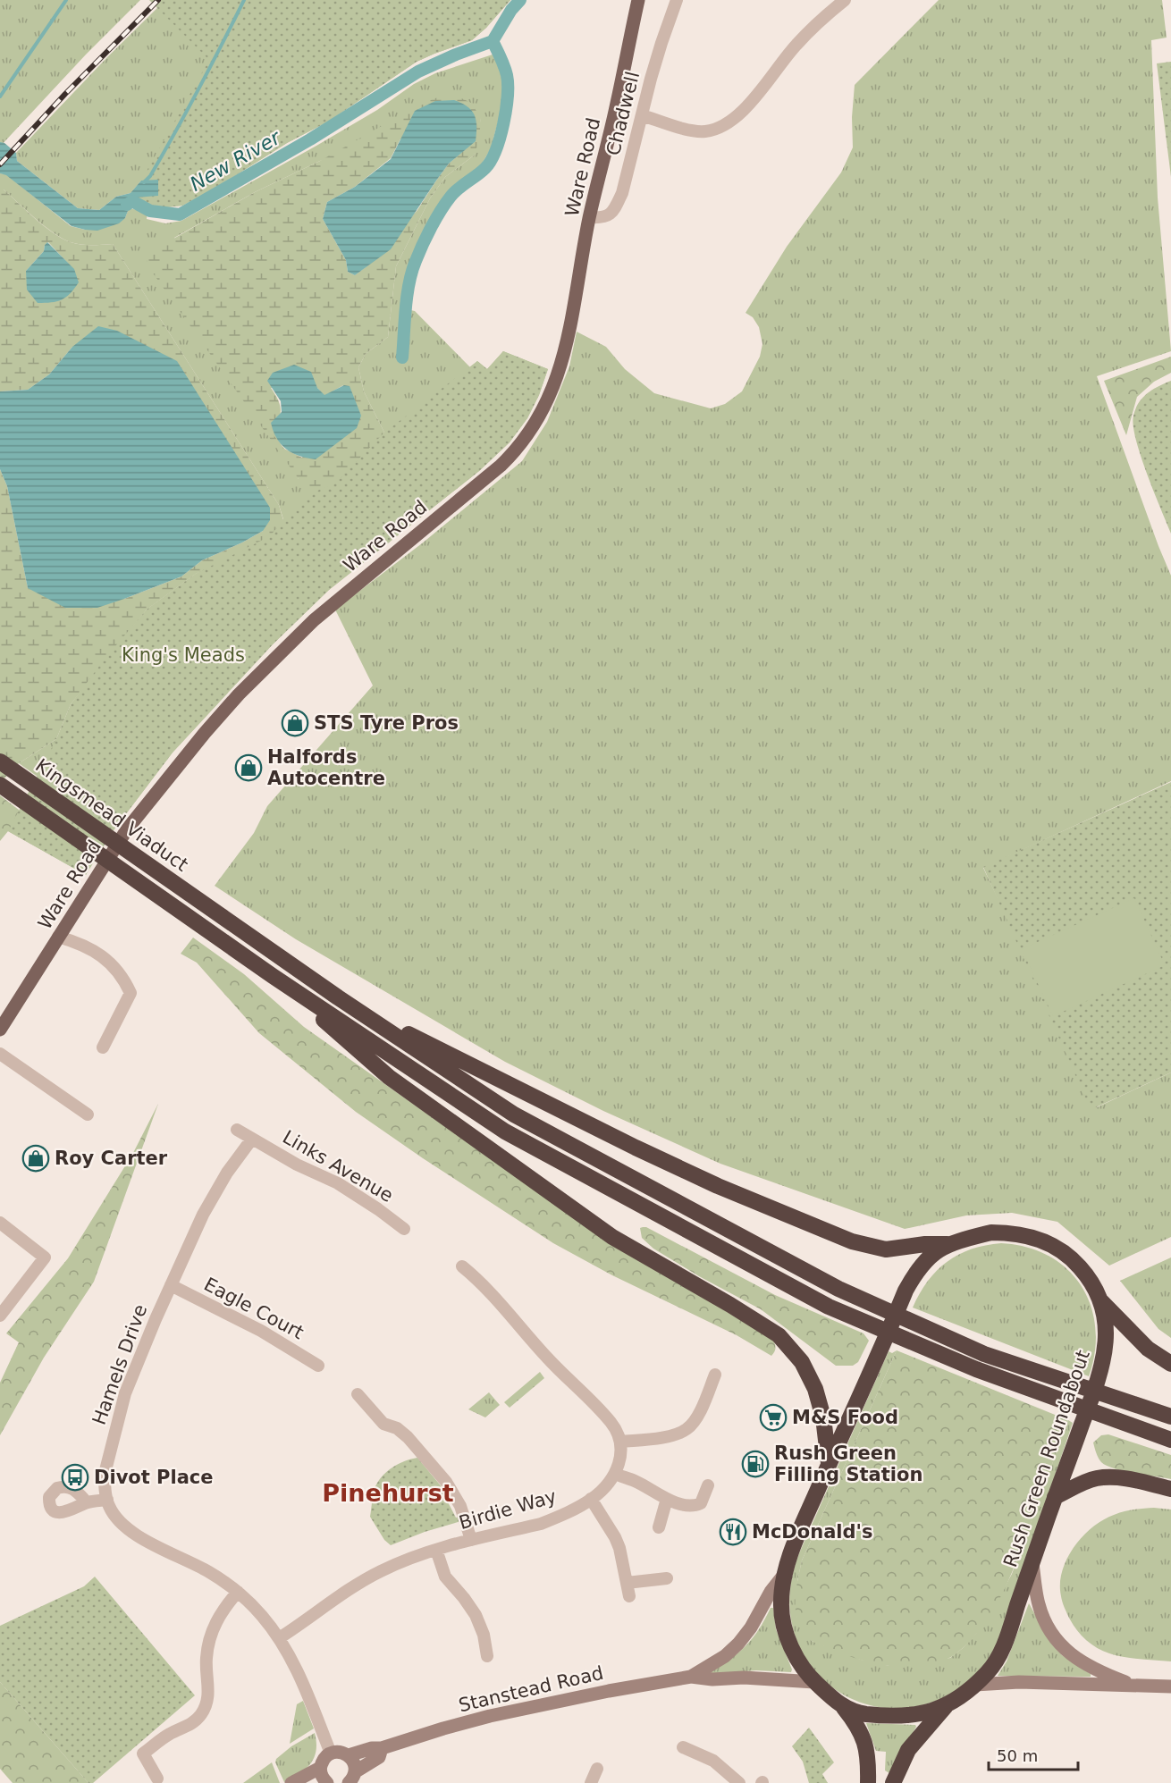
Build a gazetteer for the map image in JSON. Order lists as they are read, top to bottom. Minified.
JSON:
{"streets":{"highway":["Kingsmead Viaduct","Rush Green Roundabout"],"main road":["Ware Road","Stanstead Road"],"street":["Chadwell","Links Avenue","Eagle Court","Hamels Drive","Birdie Way"]},"crossings":[["Chadwell","Ware Road"],["Links Avenue","Hamels Drive"],["Eagle Court","Hamels Drive"],["Hamels Drive","Birdie Way"],["Rush Green Roundabout","Stanstead Road"]],"districts":["Pinehurst"],"water":["New River"],"parks":["King's Meads"],"places":{"shop":["STS Tyre Pros","Halfords Autocentre","Roy Carter"],"supermarket":["M&S Food"],"fuel station":["Rush Green Filling Station"],"bus stop":["Divot Place"],"restaurant":["McDonald's"]},"scale_bar":"50 m"}
